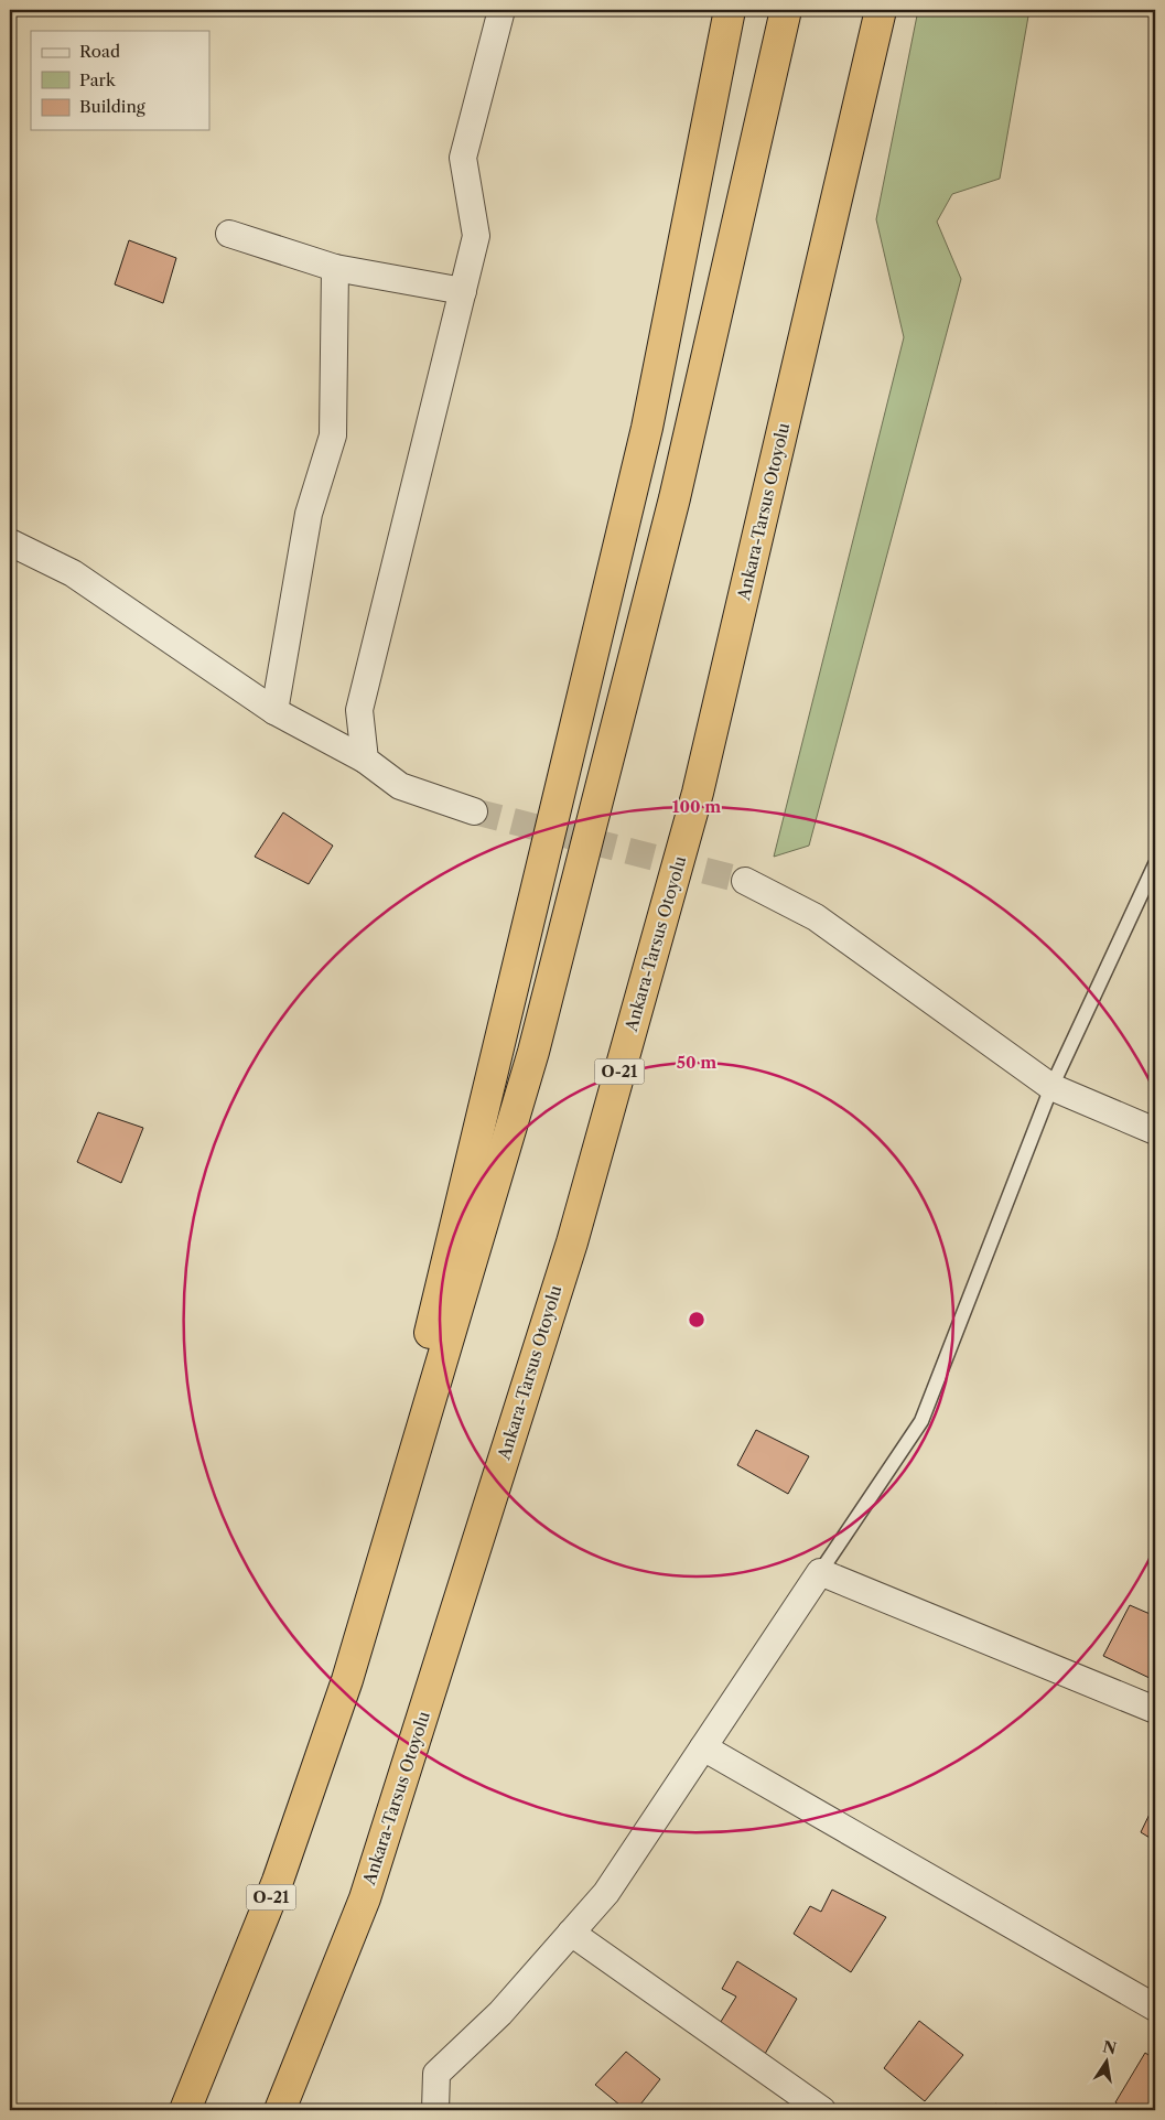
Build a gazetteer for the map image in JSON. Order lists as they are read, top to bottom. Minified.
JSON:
{"streets":{"highway":["Ankara-Tarsus Otoyolu","O-21"]},"legend":["Road","Park","Building"],"north":"top","rings":["100 m","50 m"]}
